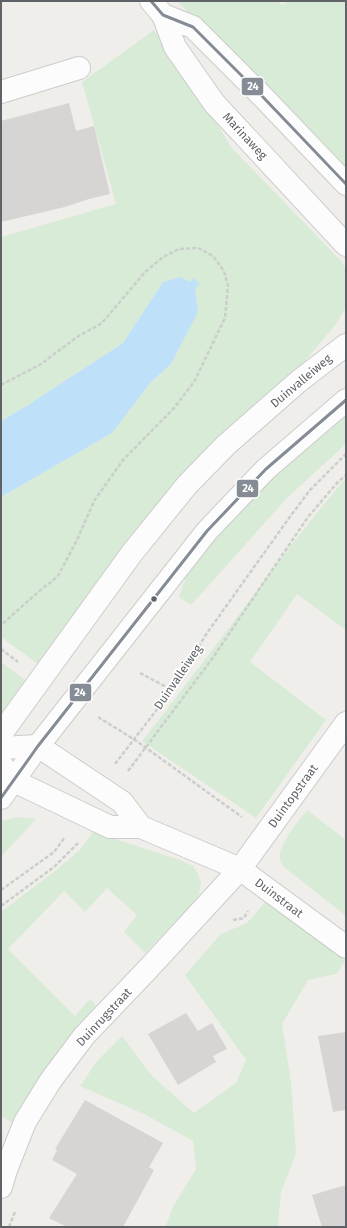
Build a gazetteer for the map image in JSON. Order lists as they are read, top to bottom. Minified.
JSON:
{"streets":{"street":["Marinaweg","Duinvalleiweg","Duintopstraat","Duinstraat","Duinrugstraat"]},"crossings":[["Duinvalleiweg","Duinstraat"],["Duintopstraat","Duinstraat"],["Duintopstraat","Duinrugstraat"],["Duinstraat","Duinrugstraat"]],"lines":["transit line 24"]}
